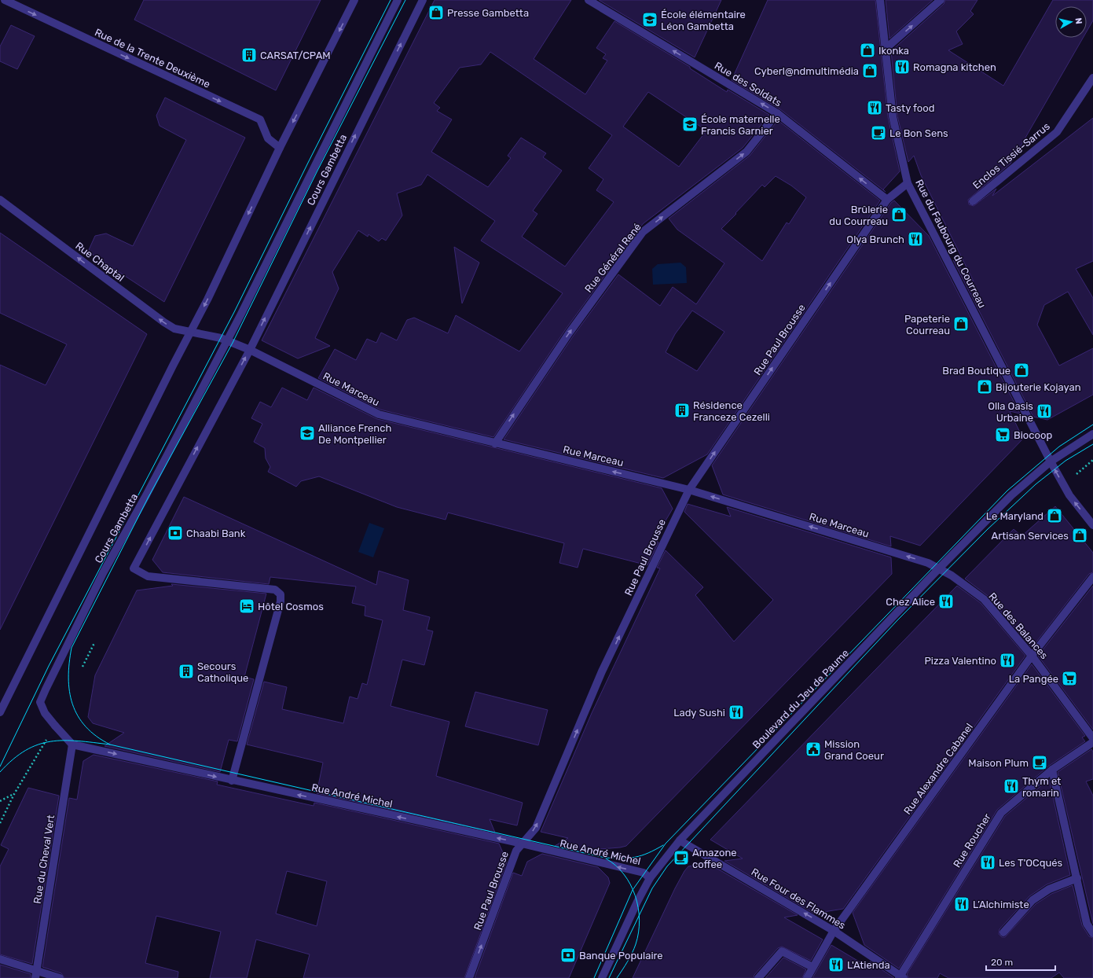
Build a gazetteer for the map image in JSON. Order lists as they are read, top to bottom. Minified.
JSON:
{"streets":{"street":["Rue de la Trente Deuxième","Rue des Soldats","Enclos Tissié-Sarrus","Cours Gambetta","Rue du Faubourg du Courreau","Rue Général René","Rue Chaptal","Rue Paul Brousse","Rue Marceau","Rue des Balances","Boulevard du Jeu de Paume","Rue Alexandre Cabanel","Rue André Michel","Rue Roucher","Rue du Cheval Vert","Rue Four des Flammes"]},"crossings":[["Rue de la Trente Deuxième","Cours Gambetta"],["Rue des Soldats","Rue Général René"],["Rue des Soldats","Rue Paul Brousse"],["Cours Gambetta","Rue Chaptal"],["Cours Gambetta","Rue Marceau"],["Cours Gambetta","Rue André Michel"],["Rue du Faubourg du Courreau","Rue Paul Brousse"],["Rue du Faubourg du Courreau","Boulevard du Jeu de Paume"],["Rue Général René","Rue Marceau"],["Rue Paul Brousse","Rue Marceau"],["Rue Paul Brousse","Rue André Michel"],["Rue Marceau","Rue des Balances"],["Rue Marceau","Boulevard du Jeu de Paume"],["Rue des Balances","Boulevard du Jeu de Paume"],["Rue des Balances","Rue Alexandre Cabanel"],["Boulevard du Jeu de Paume","Rue André Michel"],["Boulevard du Jeu de Paume","Rue Four des Flammes"],["Rue Alexandre Cabanel","Rue Four des Flammes"],["Rue André Michel","Rue du Cheval Vert"],["Rue Roucher","Rue Four des Flammes"]],"one_way":["Rue de la Trente Deuxième","Rue des Soldats","Rue Général René","Rue Chaptal","Rue Paul Brousse","Rue Marceau","Rue Four des Flammes"],"places":{"shop":["Presse Gambetta","Ikonka","Cyberl@ndmultimédia","Brûlerie du Courreau","Papeterie Courreau","Brad Boutique","Bijouterie Kojayan","Le Maryland","Artisan Services"],"school or university":["École élémentaire Léon Gambetta","École maternelle Francis Garnier","Alliance French De Montpellier"],"building":["CARSAT/CPAM","Résidence Franceze Cezelli","Secours Catholique"],"restaurant":["Romagna kitchen","Tasty food","Olya Brunch","Olla Oasis Urbaine","Chez Alice","Pizza Valentino","Lady Sushi","Thym et romarin","Les T'OCqués","L’Alchimiste","L'Atienda"],"cafe":["Le Bon Sens","Maison Plum","Amazone coffee"],"supermarket":["Biocoop","La Pangée"],"bank":["Chaabi Bank","Banque Populaire"],"hotel":["Hôtel Cosmos"],"public building":["Mission Grand Coeur"]},"scale_bar":"20 m","north":"right"}
